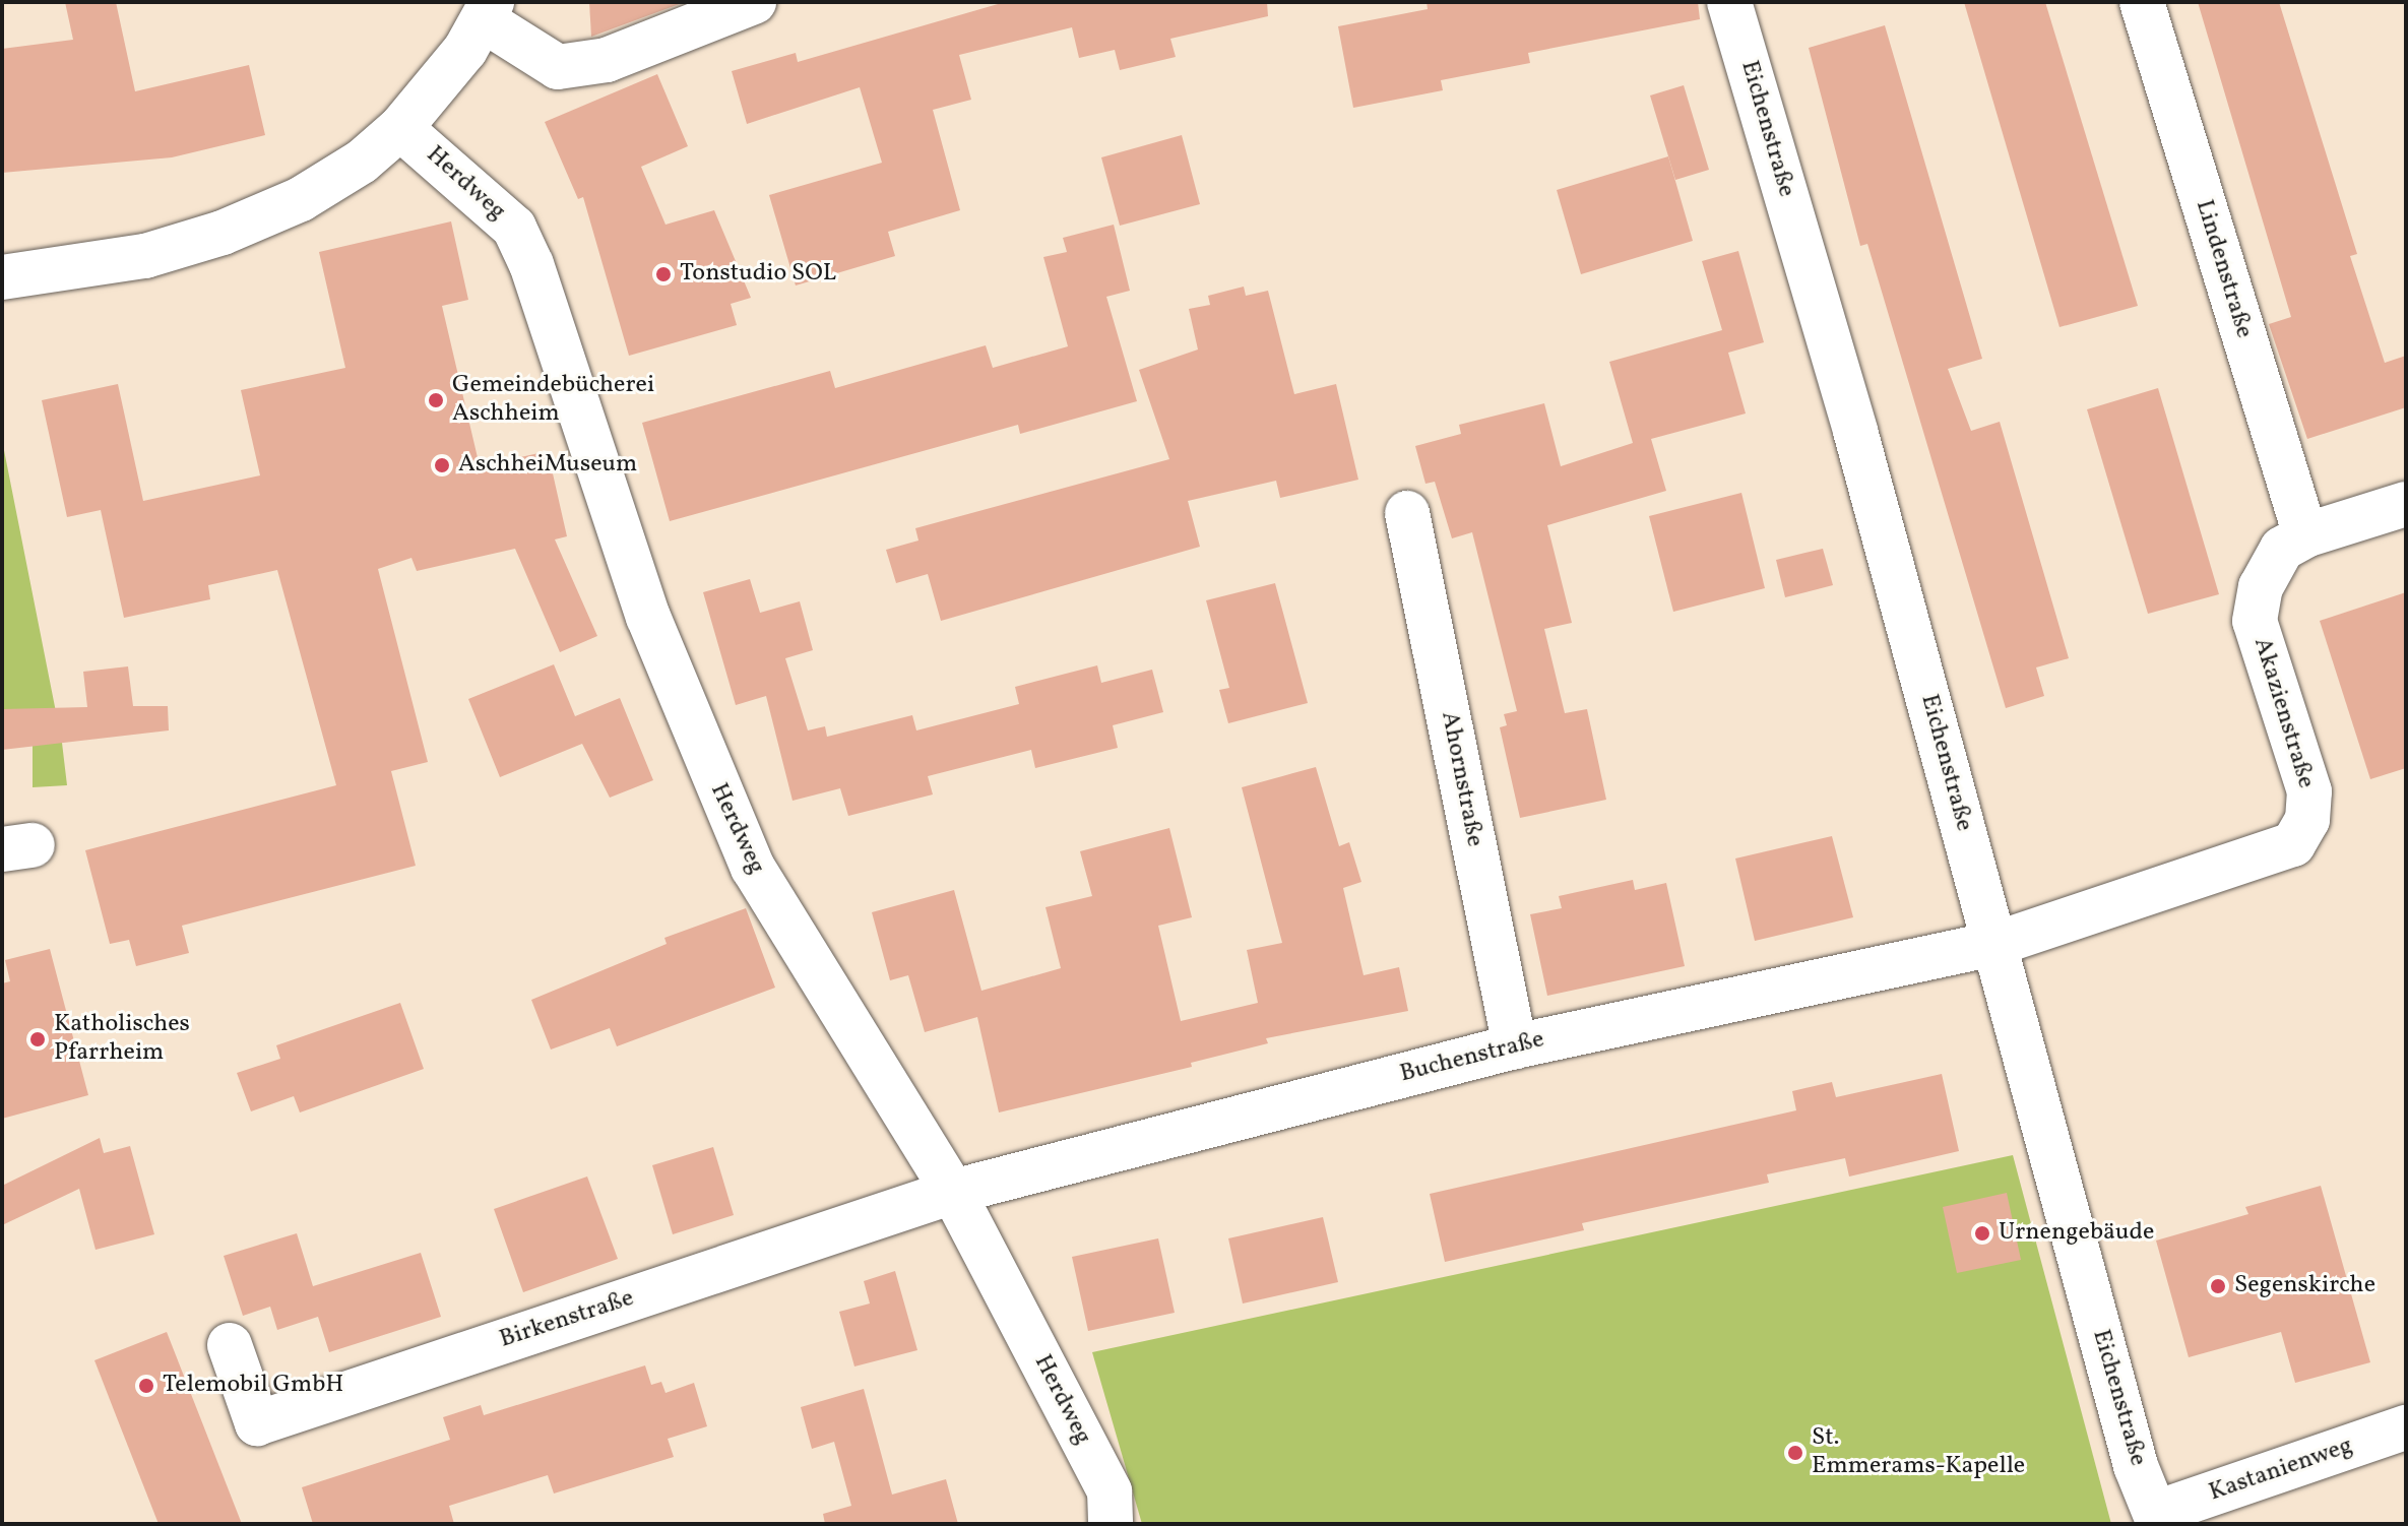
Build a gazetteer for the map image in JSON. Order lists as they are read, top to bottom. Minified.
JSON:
{"streets":{"street":["Eichenstraße","Herdweg","Lindenstraße","Akazienstraße","Ahornstraße","Buchenstraße","Birkenstraße","Kastanienweg"]},"crossings":[["Eichenstraße","Akazienstraße"],["Eichenstraße","Buchenstraße"],["Eichenstraße","Kastanienweg"],["Herdweg","Buchenstraße"],["Herdweg","Birkenstraße"],["Lindenstraße","Akazienstraße"],["Akazienstraße","Buchenstraße"],["Ahornstraße","Buchenstraße"],["Buchenstraße","Birkenstraße"]],"places":["Tonstudio SOL","Gemeindebücherei Aschheim","AschheiMuseum","Katholisches Pfarrheim","Urnengebäude","Segenskirche","Telemobil GmbH","St. Emmerams-Kapelle"]}
